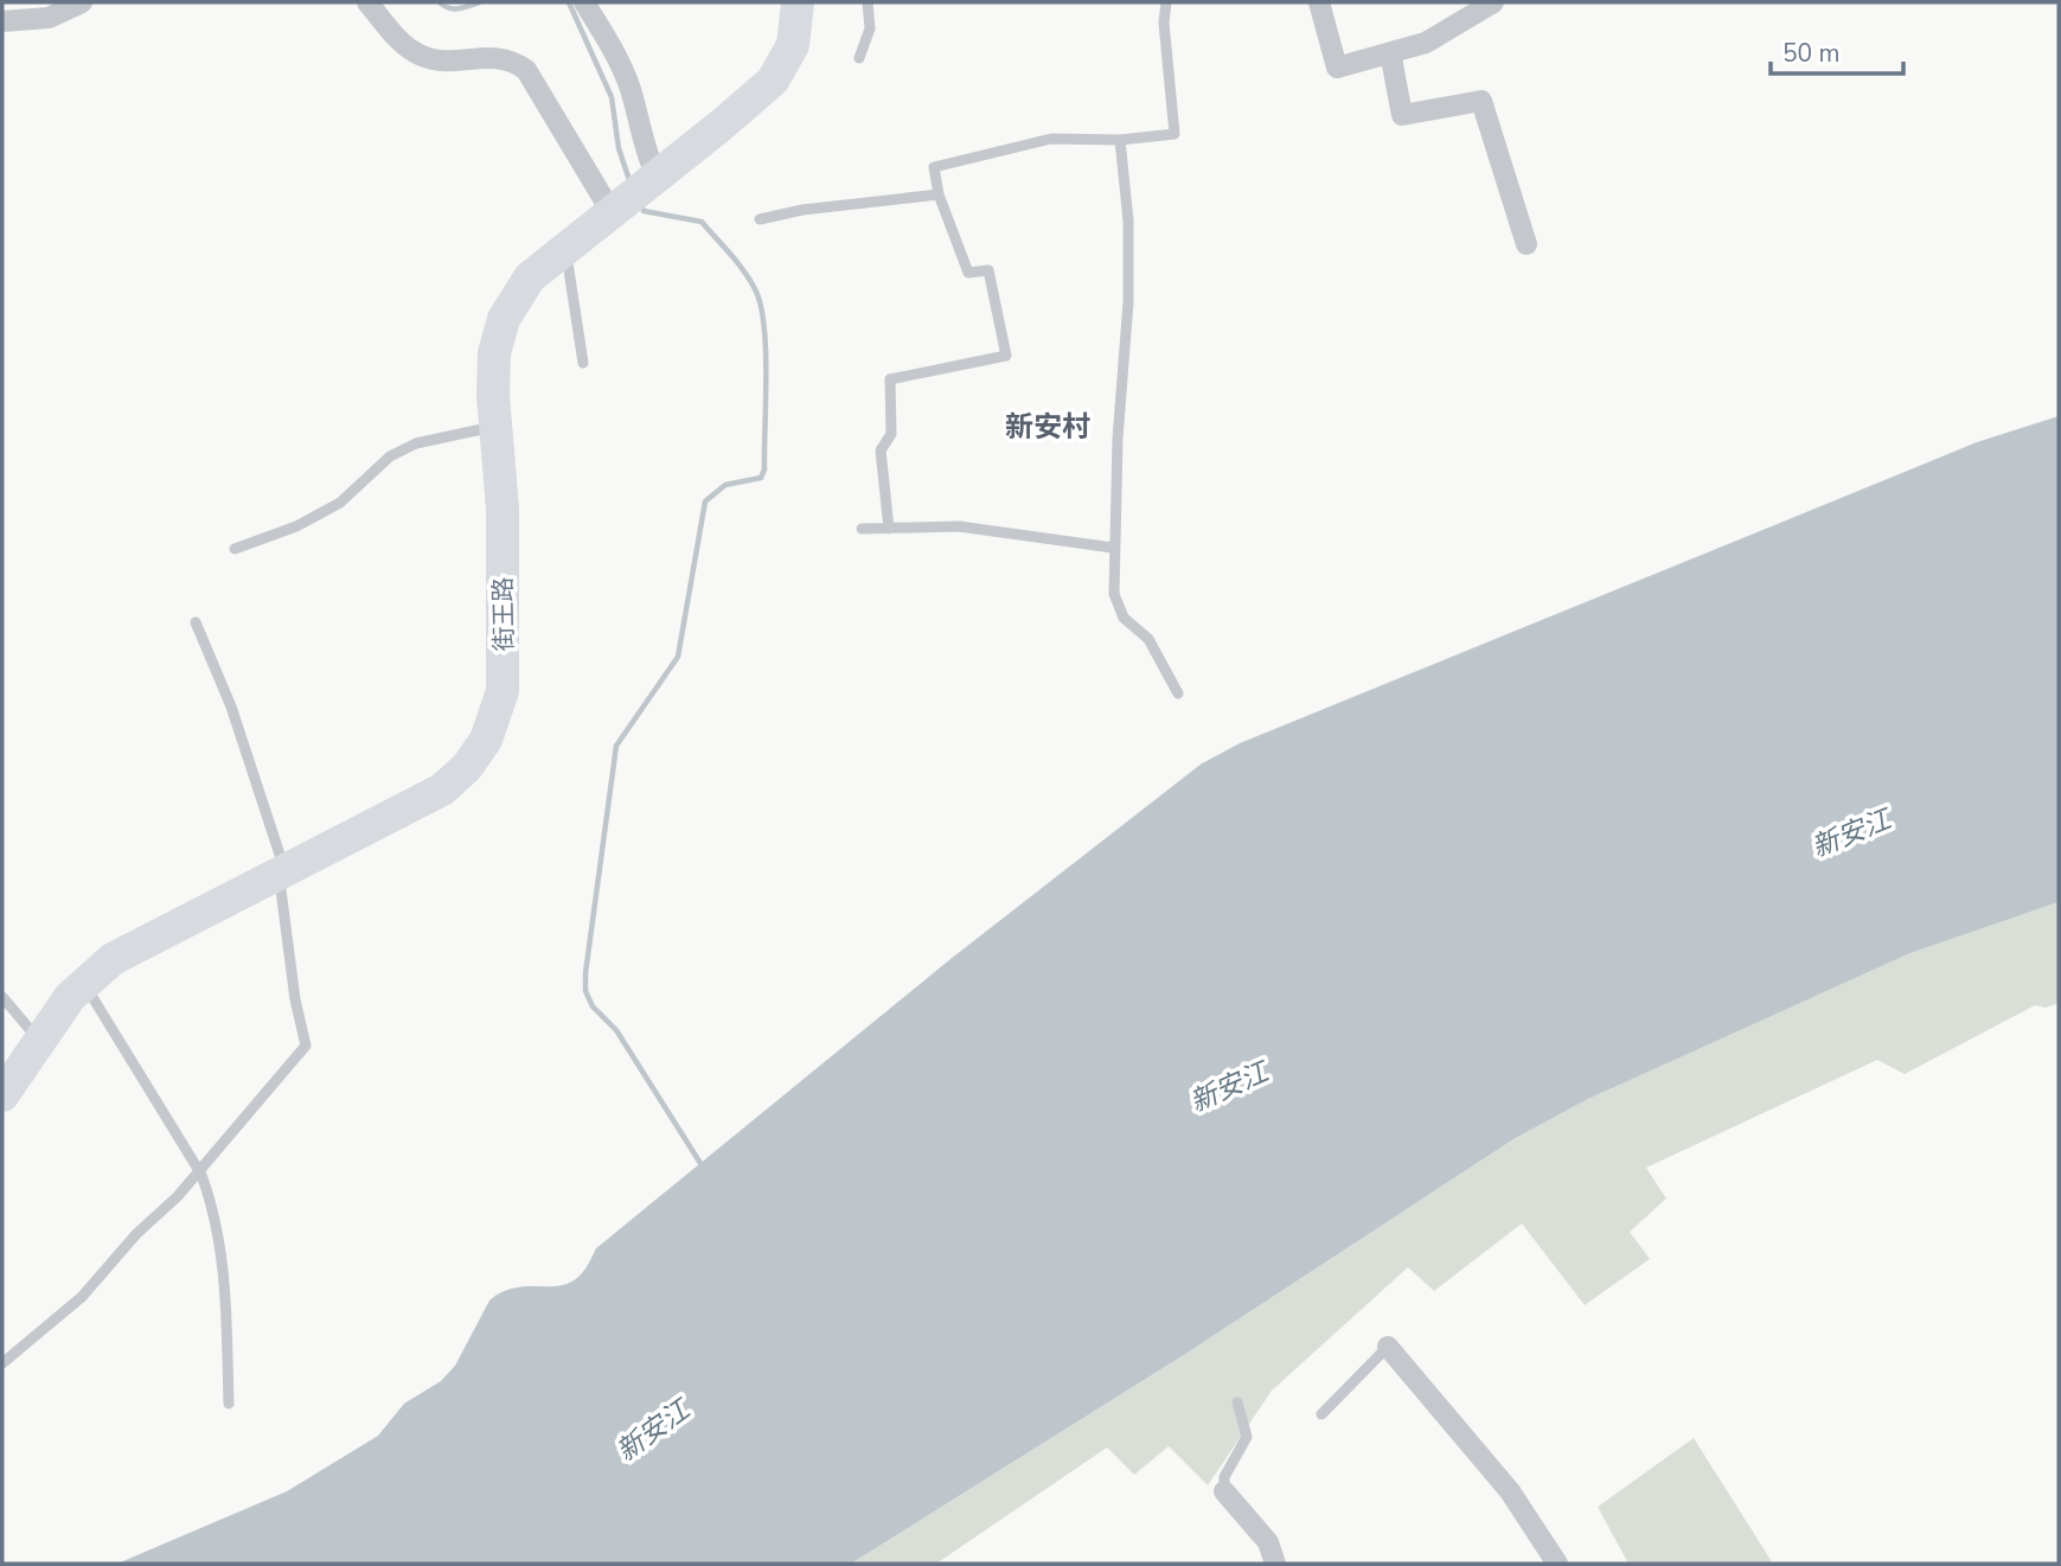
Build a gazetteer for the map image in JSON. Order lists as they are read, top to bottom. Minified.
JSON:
{"streets":{"main road":["街王路"]},"districts":["新安村"],"water":["新安江"],"scale_bar":"50 m"}
